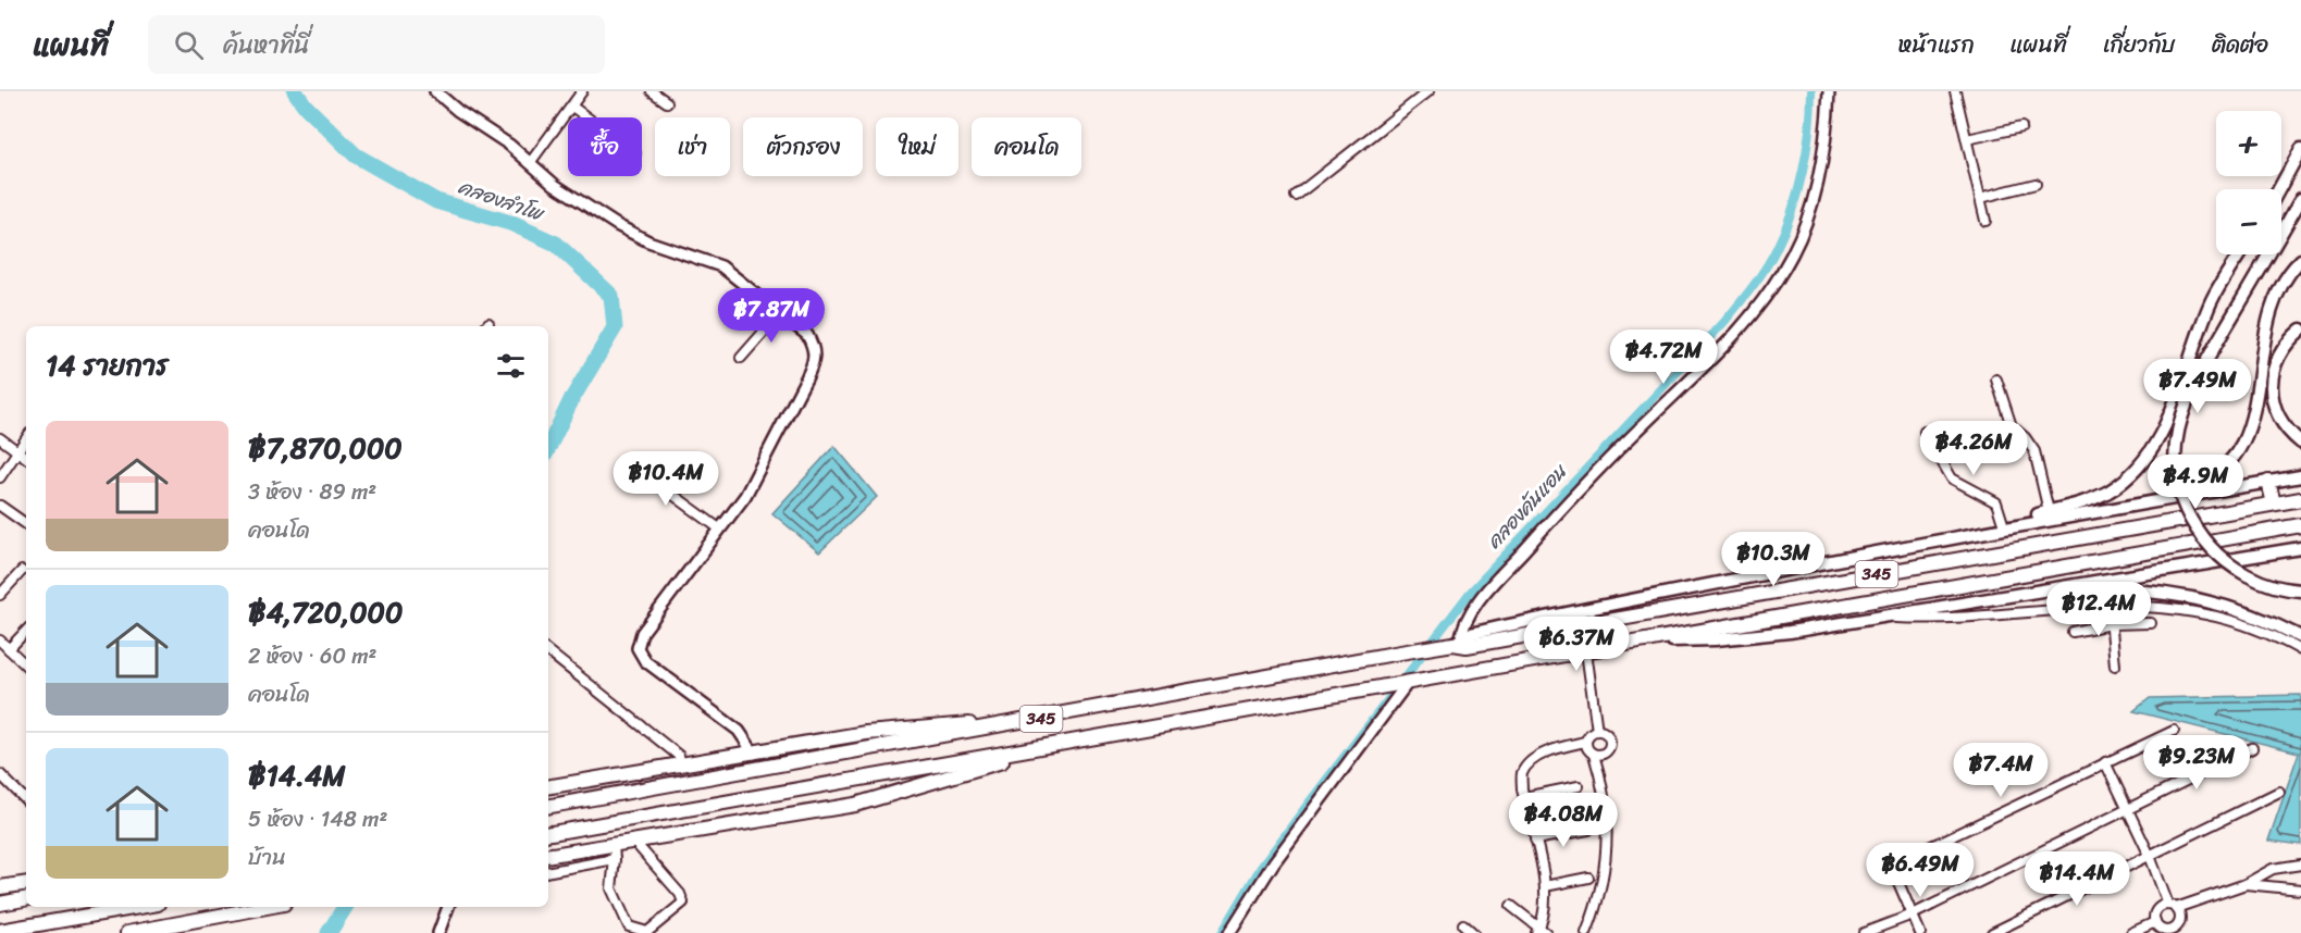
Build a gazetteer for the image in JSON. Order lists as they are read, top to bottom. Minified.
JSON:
{"streets":{"main road":["345"]},"water":["คลองลำโพ","คลองคันแอน"],"page":{"header":"แผนที่","search":"ค้นหาที่นี่","nav":["หน้าแรก","แผนที่","เกี่ยวกับ","ติดต่อ"],"map_buttons":["+","−"],"chip":["ซื้อ","เช่า","ตัวกรอง","ใหม่","คอนโด"],"price":["฿7.87M","฿4.72M","฿7.49M","฿4.26M","฿10.4M","฿4.9M","฿10.3M","฿12.4M","฿6.37M","฿9.23M","฿7.4M","฿4.08M","฿6.49M","฿14.4M"],"heading":"14 รายการ","list":[{"name":"฿7,870,000","note":"3 ห้อง · 89 m² · คอนโด"},{"name":"฿4,720,000","note":"2 ห้อง · 60 m² · คอนโด"},{"name":"฿14.4M","note":"5 ห้อง · 148 m² · บ้าน"}]}}
